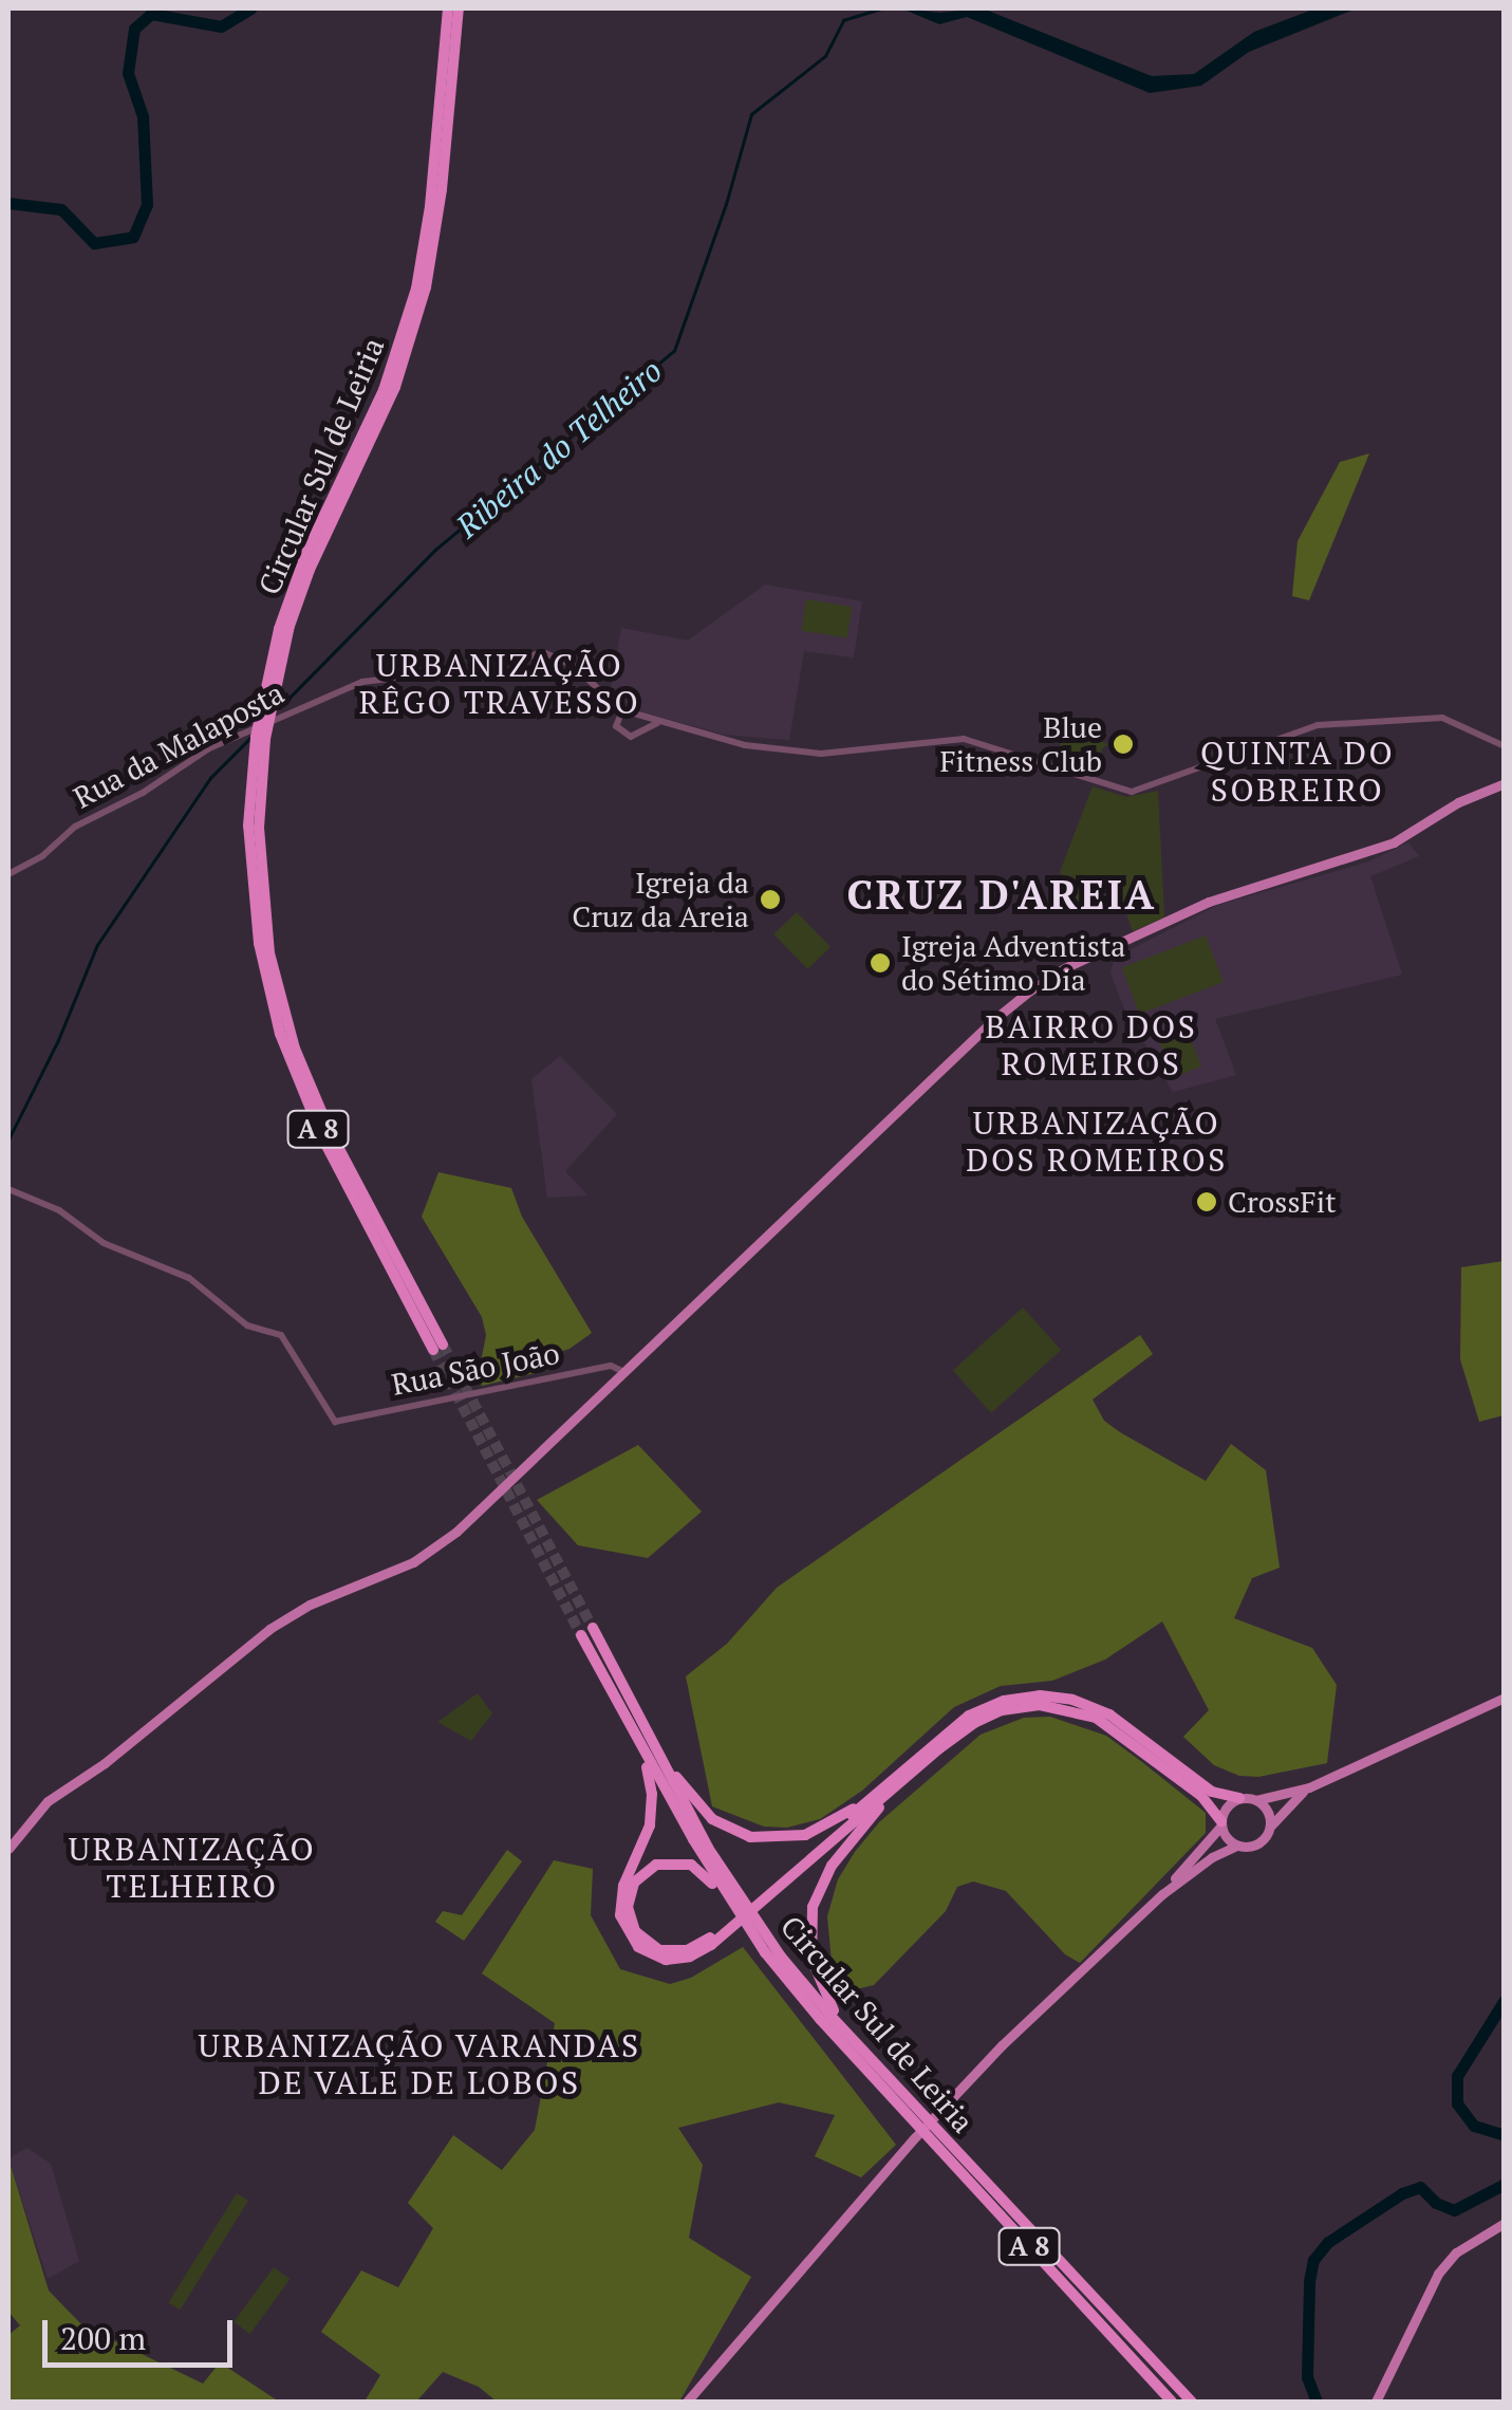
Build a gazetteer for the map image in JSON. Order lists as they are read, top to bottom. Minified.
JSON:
{"streets":{"highway":["Circular Sul de Leiria","A 8"],"street":["Rua da Malaposta","Rua São João"]},"districts":["URBANIZAÇÃO RÊGO TRAVESSO","QUINTA DO SOBREIRO","CRUZ D'AREIA","BAIRRO DOS ROMEIROS","URBANIZAÇÃO DOS ROMEIROS","URBANIZAÇÃO TELHEIRO","URBANIZAÇÃO VARANDAS DE VALE DE LOBOS"],"water":["Ribeira do Telheiro"],"places":["Blue Fitness Club","Igreja da Cruz da Areia","Igreja Adventista do Sétimo Dia","CrossFit"],"scale_bar":"200 m"}
